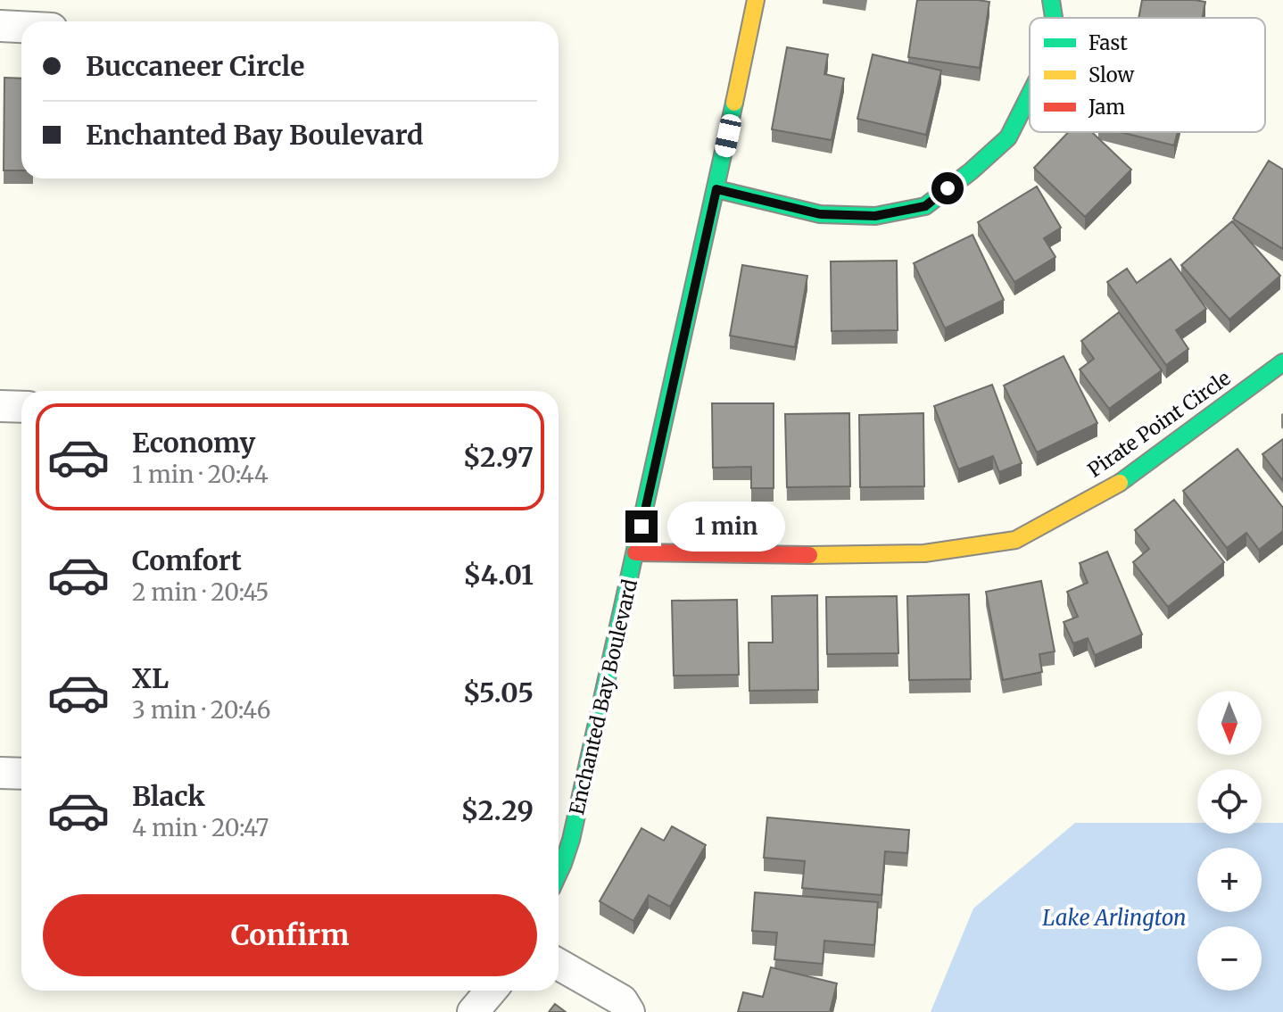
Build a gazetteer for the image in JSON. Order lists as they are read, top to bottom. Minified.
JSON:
{"streets":{"street":["Pirate Point Circle","Enchanted Bay Boulevard"]},"crossings":[["Pirate Point Circle","Enchanted Bay Boulevard"]],"water":["Lake Arlington"],"legend":["Fast","Slow","Jam"],"north":"bottom","page":{"banner":["Buccaneer Circle","Enchanted Bay Boulevard"],"list":[{"name":"Economy","note":"1 min · 20:44","value":"$2.97"},{"name":"Comfort","note":"2 min · 20:45","value":"$4.01"},{"name":"XL","note":"3 min · 20:46","value":"$5.05"},{"name":"Black","note":"4 min · 20:47","value":"$2.29"}],"bubble":"1 min","map_buttons":["+","−"],"buttons":"Confirm"}}
